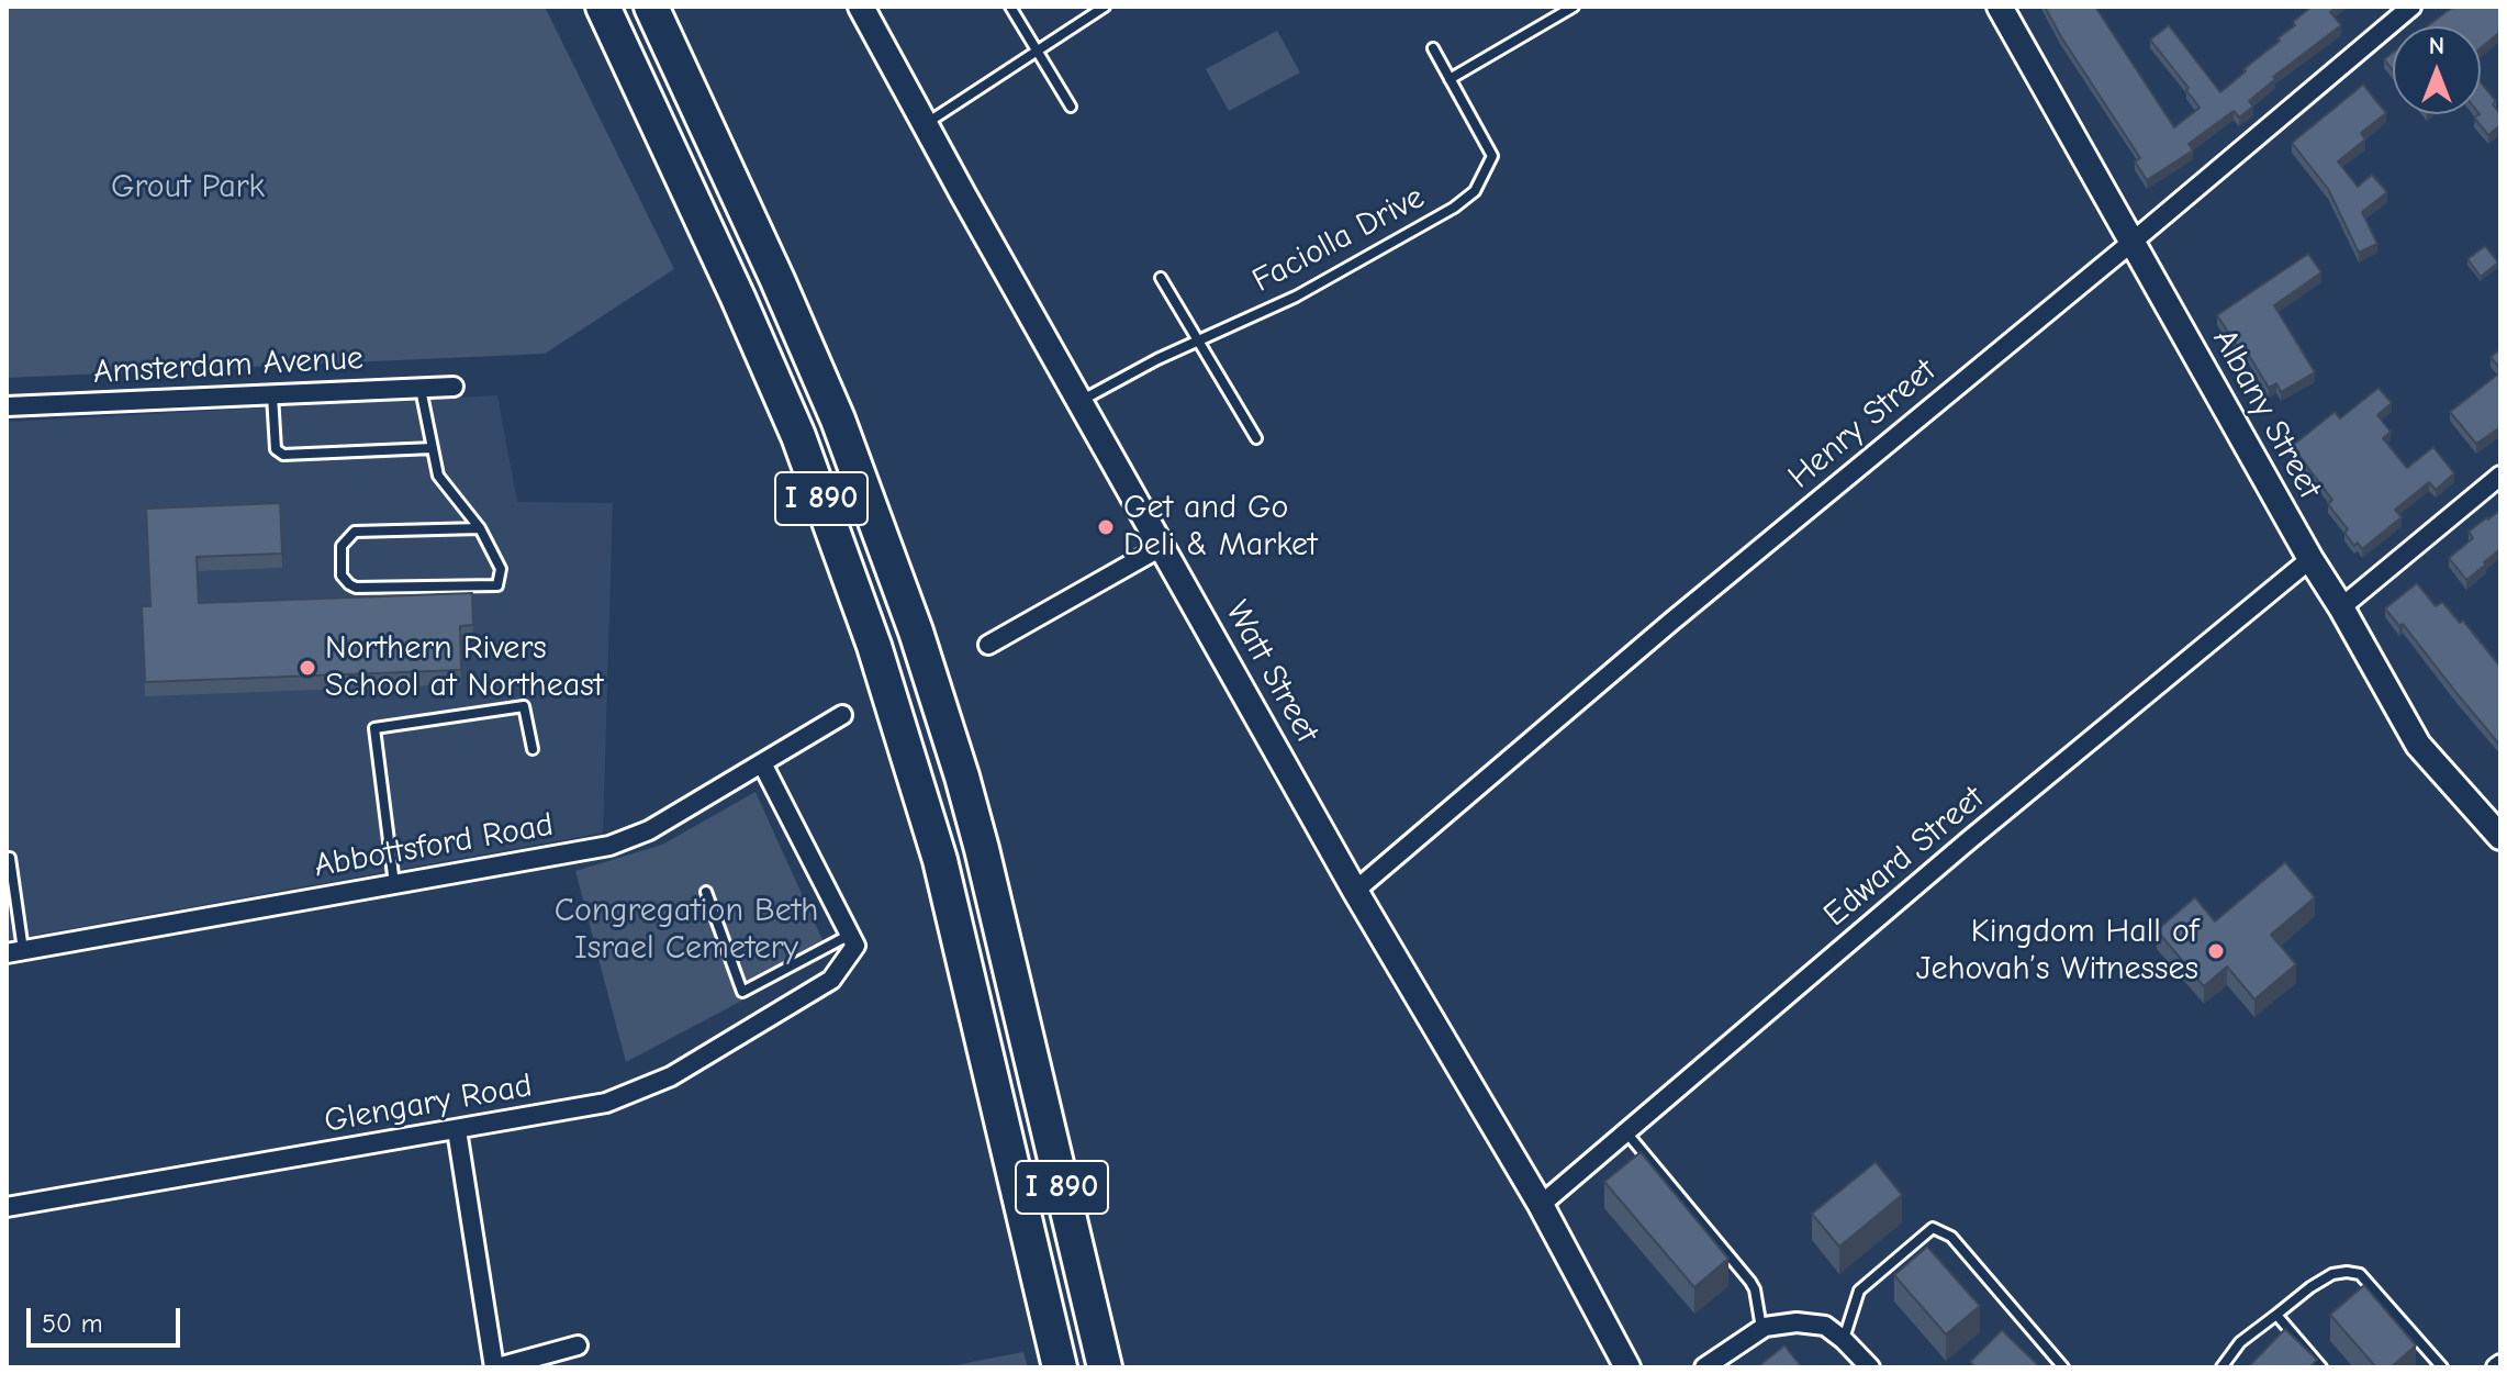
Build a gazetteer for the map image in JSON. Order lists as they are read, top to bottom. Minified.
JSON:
{"streets":{"highway":["I 890"],"street":["Amsterdam Avenue","Albany Street","Henry Street","Watt Street","Abbottsford Road","Edward Street","Glengary Road"],"lane":["Faciolla Drive"]},"crossings":[["Faciolla Drive","Watt Street"],["Albany Street","Henry Street"],["Albany Street","Edward Street"],["Henry Street","Watt Street"],["Watt Street","Edward Street"]],"parks":["Grout Park","Congregation Beth Israel Cemetery"],"places":["Get and Go Deli & Market","Northern Rivers School at Northeast","Kingdom Hall of Jehovah’s Witnesses"],"scale_bar":"50 m","north":"top"}
